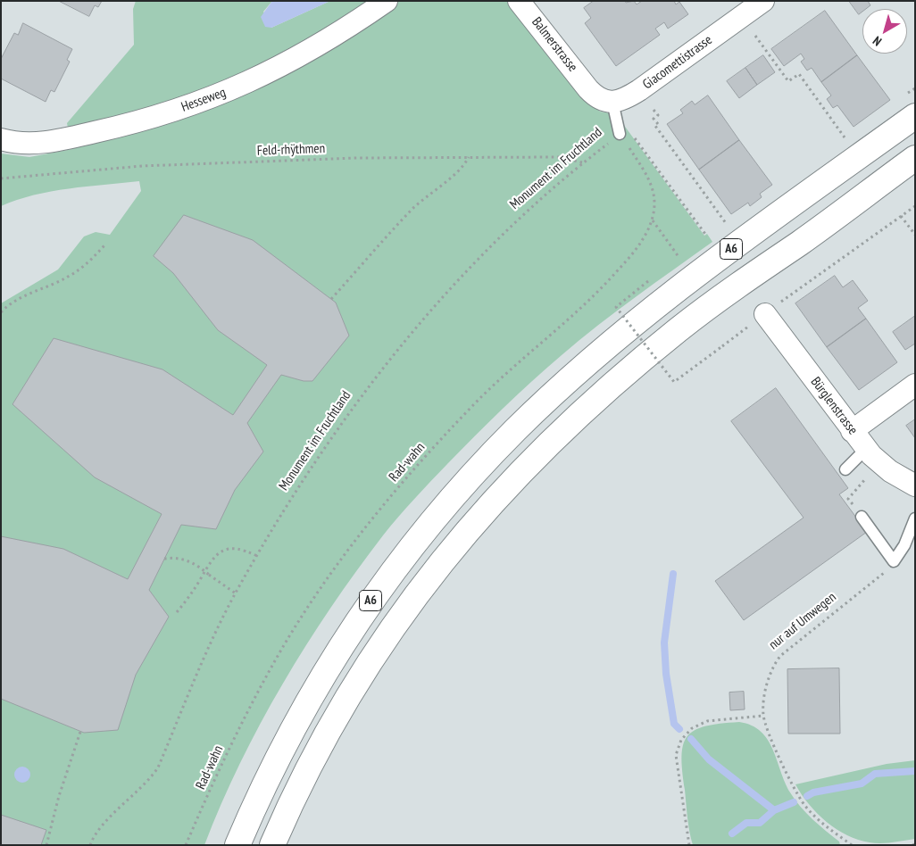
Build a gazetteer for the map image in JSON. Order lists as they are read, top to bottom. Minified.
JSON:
{"streets":{"highway":["A6"],"street":["Balmerstrasse","Giacomettistrasse","Hesseweg","Bürglenstrasse"],"lane":["Monument im Fruchtland"],"path":["Feld-rhÿthmen","Rad-wahn","nur auf Umwegen"]},"crossings":[["Balmerstrasse","Giacomettistrasse"],["Balmerstrasse","Monument im Fruchtland"],["Giacomettistrasse","Monument im Fruchtland"],["Feld-rhÿthmen","Monument im Fruchtland"],["Monument im Fruchtland","Rad-wahn"]],"north":"bottom left"}
